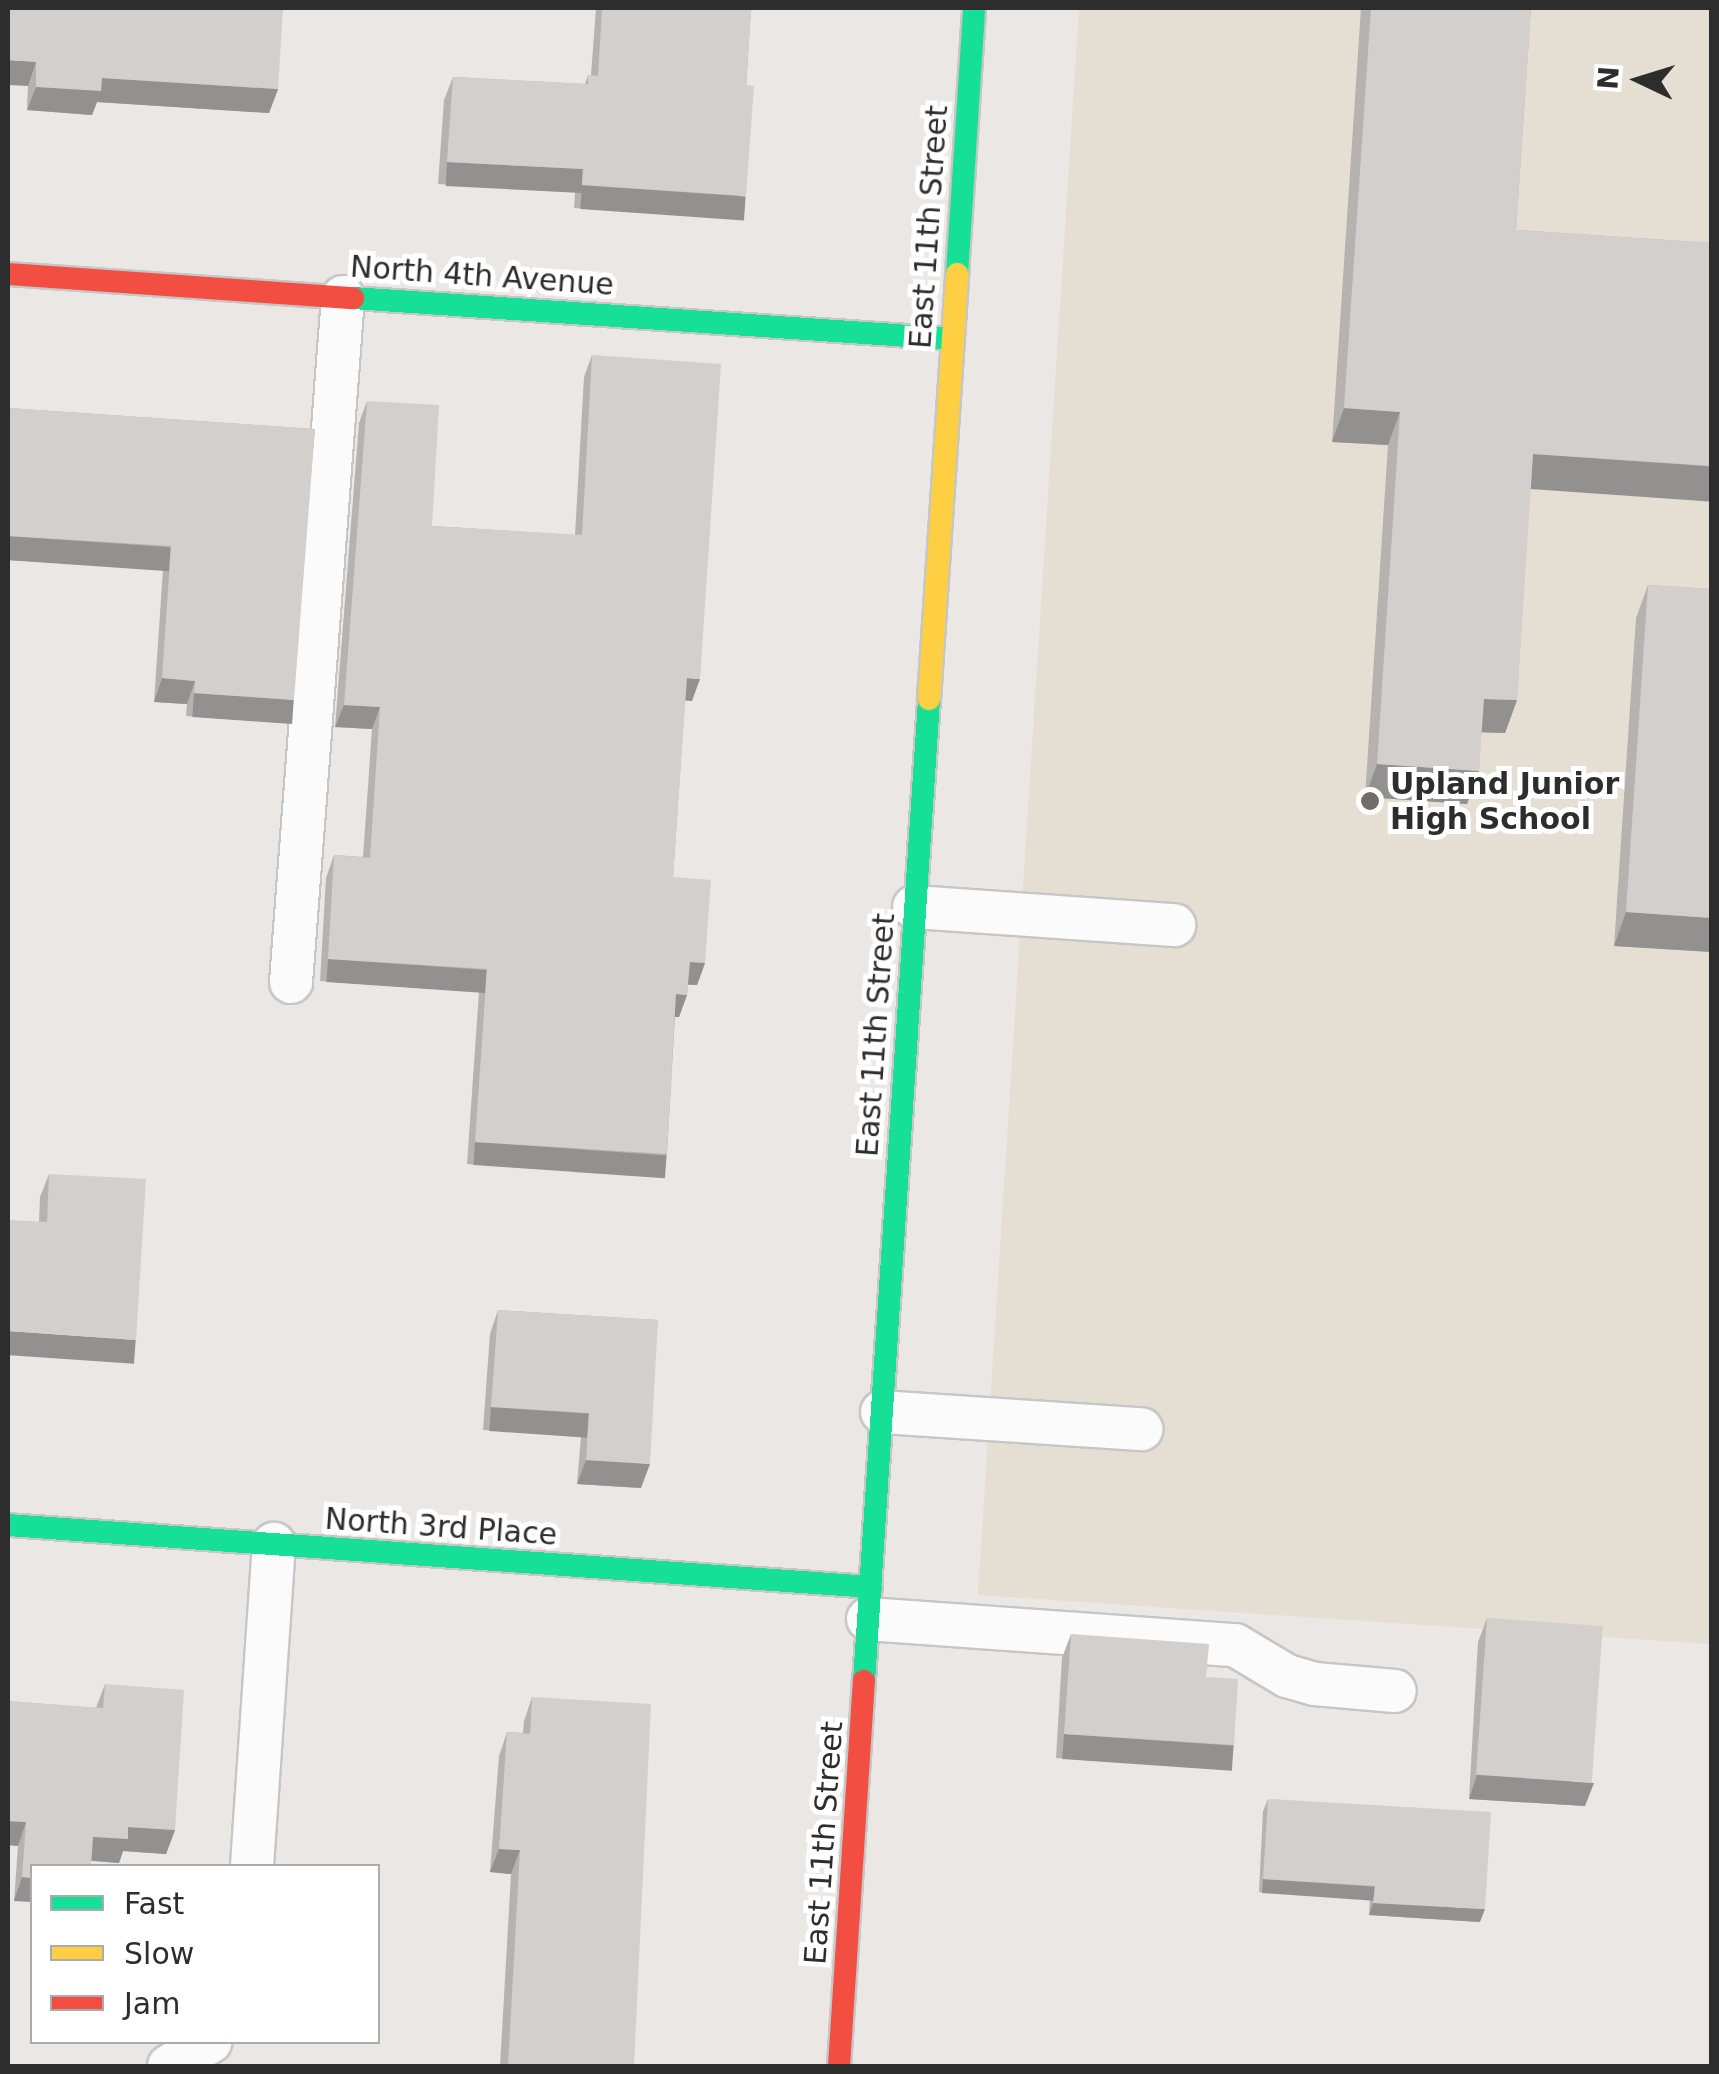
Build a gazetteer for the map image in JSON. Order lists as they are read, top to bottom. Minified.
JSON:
{"streets":{"street":["East 11th Street","North 4th Avenue","North 3rd Place"]},"crossings":[["East 11th Street","North 4th Avenue"],["East 11th Street","North 3rd Place"]],"places":["Upland Junior High School"],"legend":["Fast","Slow","Jam"],"north":"left"}
